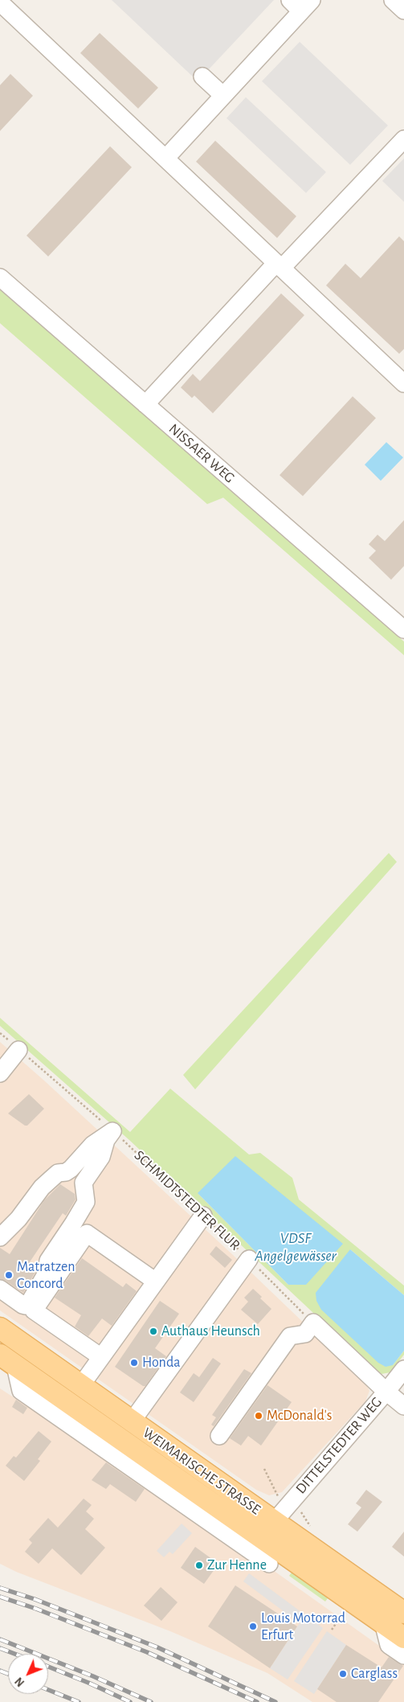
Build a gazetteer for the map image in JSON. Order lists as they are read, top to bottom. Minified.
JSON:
{"streets":{"main road":["WEIMARISCHE STRASSE"],"street":["NISSAER WEG","DITTELSTEDTER WEG"],"path":["SCHMIDTSTEDTER FLUR"]},"crossings":[["DITTELSTEDTER WEG","WEIMARISCHE STRASSE"]],"water":["VDSF Angelgewässer"],"places":["Matratzen Concord","Authaus Heunsch","Honda","McDonald's","Zur Henne","Louis Motorrad Erfurt","Carglass"],"north":"bottom left"}
